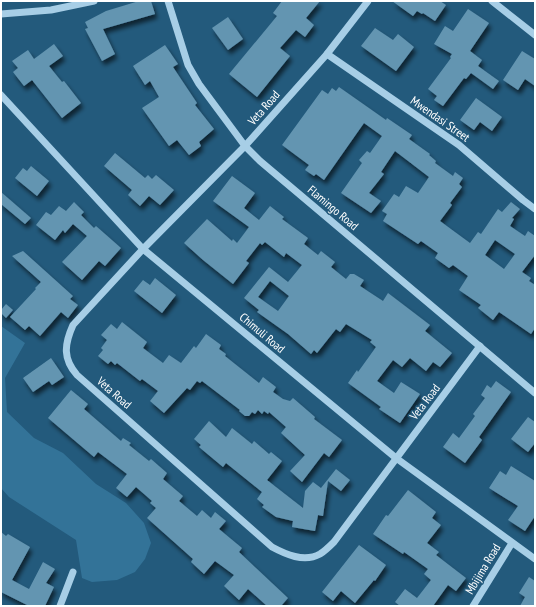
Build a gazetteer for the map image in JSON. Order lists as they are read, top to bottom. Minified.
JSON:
{"streets":{"street":["Veta Road","Mwendasi Street","Flamingo Road","Chimuli Road","Mbijima Road"]},"crossings":[["Veta Road","Mwendasi Street"],["Veta Road","Flamingo Road"],["Veta Road","Chimuli Road"],["Chimuli Road","Mbijima Road"]]}
